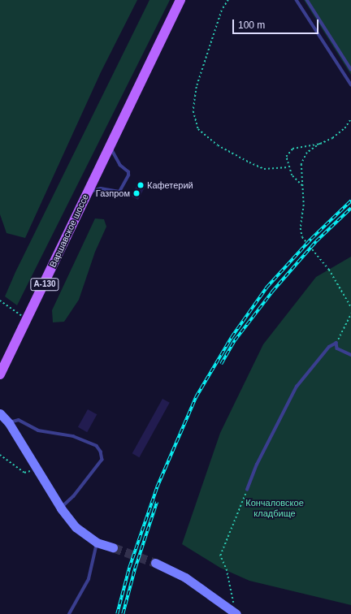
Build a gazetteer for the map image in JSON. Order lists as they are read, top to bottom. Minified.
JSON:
{"streets":{"main road":["Варшавское шоссе","А-130"]},"parks":["Кончаловское кладбище"],"places":["Кафетерий","Газпром"],"scale_bar":"100 m"}
